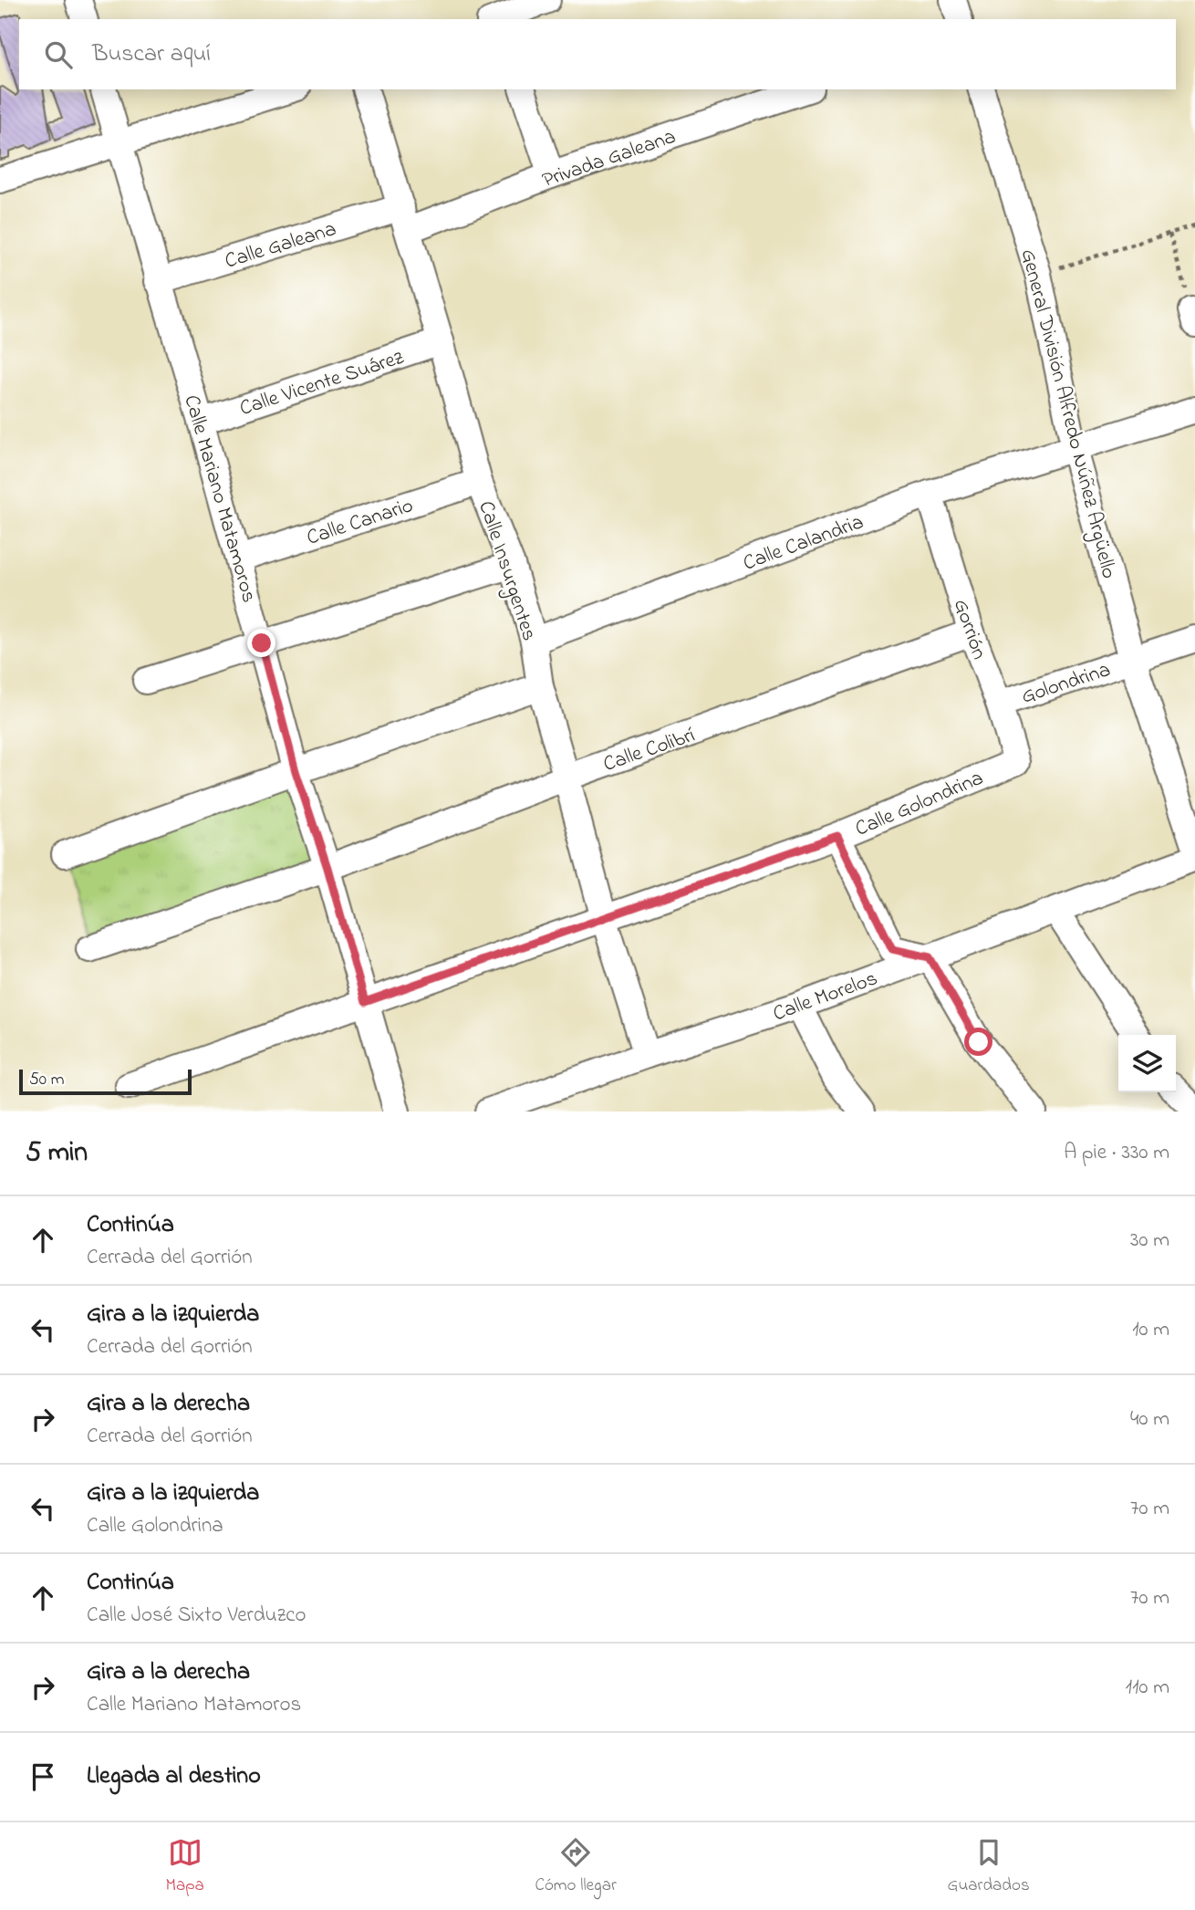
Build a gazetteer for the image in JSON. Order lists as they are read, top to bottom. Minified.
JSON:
{"streets":{"street":["Privada Galeana","Calle Galeana","Calle Vicente Suárez","General División Alfredo Núñez Argüello","Calle Mariano Matamoros","Calle Canario","Calle Calandria","Calle Insurgentes","Gorrión","Golondrina","Calle Colibrí","Calle Golondrina","Calle Morelos"]},"crossings":[["Privada Galeana","Calle Galeana"],["Privada Galeana","Calle Insurgentes"],["Calle Galeana","Calle Mariano Matamoros"],["Calle Galeana","Calle Insurgentes"],["Calle Vicente Suárez","Calle Mariano Matamoros"],["Calle Vicente Suárez","Calle Insurgentes"],["General División Alfredo Núñez Argüello","Calle Calandria"],["General División Alfredo Núñez Argüello","Golondrina"],["Calle Mariano Matamoros","Calle Canario"],["Calle Mariano Matamoros","Calle Colibrí"],["Calle Mariano Matamoros","Calle Golondrina"],["Calle Canario","Calle Insurgentes"],["Calle Calandria","Calle Insurgentes"],["Calle Calandria","Gorrión"],["Calle Insurgentes","Calle Colibrí"],["Calle Insurgentes","Calle Golondrina"],["Calle Insurgentes","Calle Morelos"],["Gorrión","Golondrina"],["Gorrión","Calle Colibrí"],["Gorrión","Calle Golondrina"]],"scale_bar":"50 m","page":{"search":"Buscar aquí","scale":"50 m","heading":["5 min","A pie · 330 m"],"list":[["Continúa","Cerrada del Gorrión","30 m"],["Gira a la izquierda","Cerrada del Gorrión","10 m"],["Gira a la derecha","Cerrada del Gorrión","40 m"],["Gira a la izquierda","Calle Golondrina","70 m"],["Continúa","Calle José Sixto Verduzco","70 m"],["Gira a la derecha","Calle Mariano Matamoros","110 m"],"Llegada al destino"],"nav":["Mapa","Cómo llegar","Guardados"]}}
